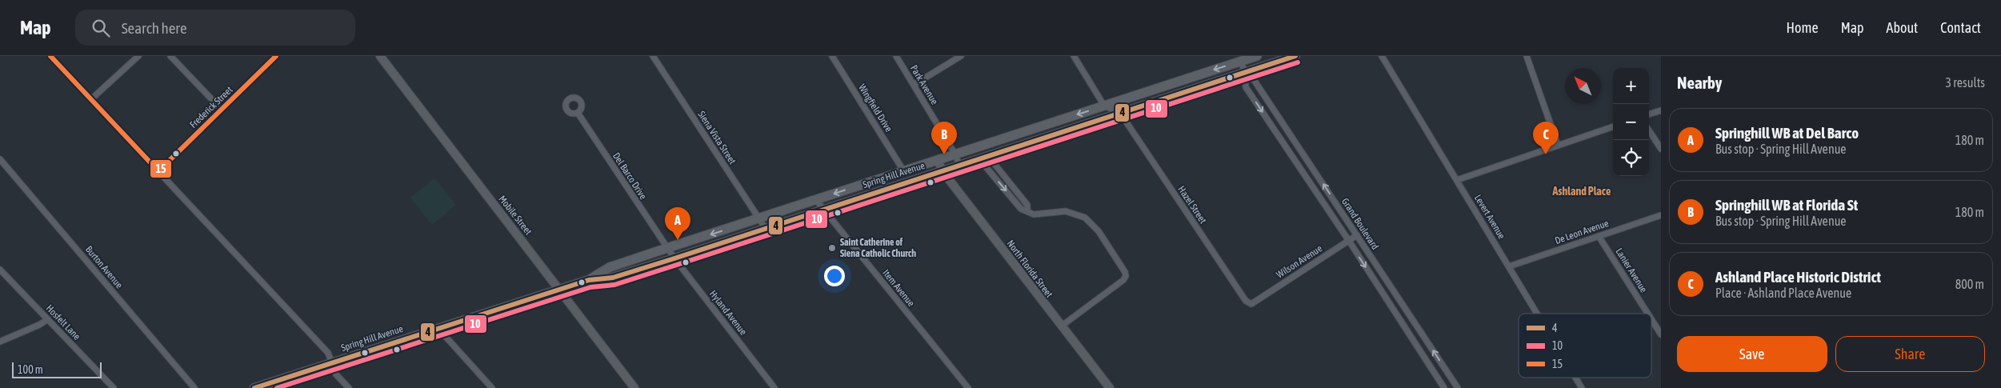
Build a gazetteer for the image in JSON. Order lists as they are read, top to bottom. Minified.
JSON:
{"streets":{"main road":["Spring Hill Avenue"],"street":["Park Avenue","Frederick Street","Wingfield Drive","Siena Vista Street","Del Barco Drive","Hazel Street","Mobile Street","Levert Avenue","Grand Boulevard","De Leon Avenue","Wilson Avenue","Burton Avenue","North Florida Street","Lanier Avenue","Item Avenue","Hyland Avenue","Hosfelt Lane"]},"crossings":[["Park Avenue","Spring Hill Avenue"],["Wingfield Drive","Spring Hill Avenue"],["Siena Vista Street","Spring Hill Avenue"],["Spring Hill Avenue","Del Barco Drive"],["Spring Hill Avenue","Hazel Street"],["Spring Hill Avenue","Mobile Street"],["Spring Hill Avenue","Grand Boulevard"],["Spring Hill Avenue","North Florida Street"],["Spring Hill Avenue","Item Avenue"],["Spring Hill Avenue","Hyland Avenue"],["Del Barco Drive","Hyland Avenue"],["Hazel Street","Wilson Avenue"],["Levert Avenue","De Leon Avenue"],["Grand Boulevard","Wilson Avenue"],["De Leon Avenue","Lanier Avenue"]],"districts":["Ashland Place"],"places":["Saint Catherine of Siena Catholic Church"],"lines":["transit line 4","transit line 15","transit line 10"],"legend":["4","10","15"],"scale_bar":"100 m","north":"top left","page":{"header":"Map","search":"Search here","nav":["Home","Map","About","Contact"],"heading":["Nearby","3 results"],"map_buttons":["+","−"],"list":[{"mark":"A","name":"Springhill WB at Del Barco","note":"Bus stop · Spring Hill Avenue","value":"180 m"},{"mark":"B","name":"Springhill WB at Florida St","note":"Bus stop · Spring Hill Avenue","value":"180 m"},{"mark":"C","name":"Ashland Place Historic District","note":"Place · Ashland Place Avenue","value":"800 m"}],"pins":["B","C","A"],"buttons":["Save","Share"],"scale":"100 m"}}
